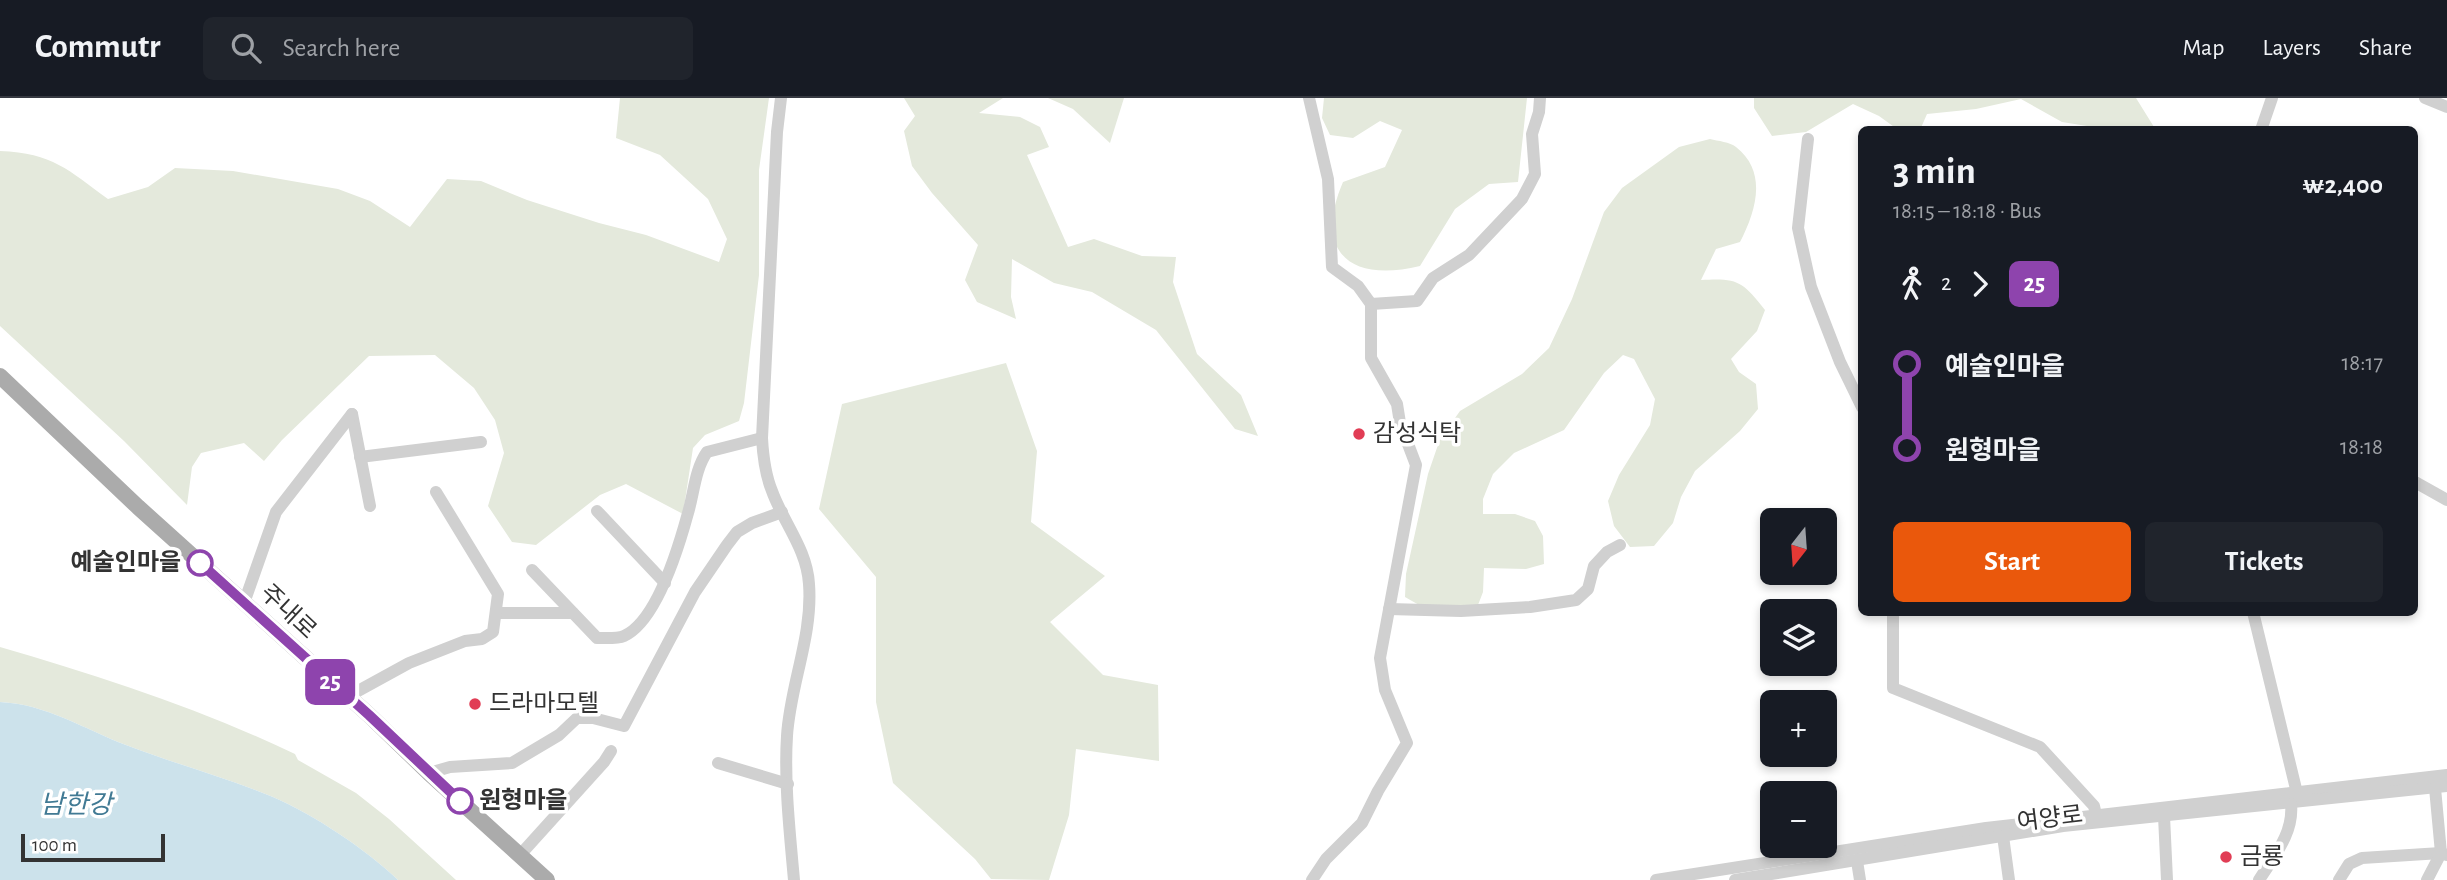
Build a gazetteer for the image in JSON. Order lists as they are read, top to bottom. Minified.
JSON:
{"streets":{"main road":["주내로"],"street":["여양로"]},"water":["남한강"],"places":["감성식탁","예술인마을","드라마모텔","원형마을","금룡"],"lines":["bus line 25"],"scale_bar":"100 m","north":"bottom","page":{"header":"Commutr","search":"Search here","nav":["Map","Layers","Share"],"on_map":"25","heading":["3 min","18:15 – 18:18 · Bus","₩2,400"],"legs":["2","25"],"list":[{"name":"예술인마을","value":"18:17"},{"name":"원형마을","value":"18:18"}],"map_buttons":["+","−"],"buttons":["Start","Tickets"],"scale":"100 m"}}
